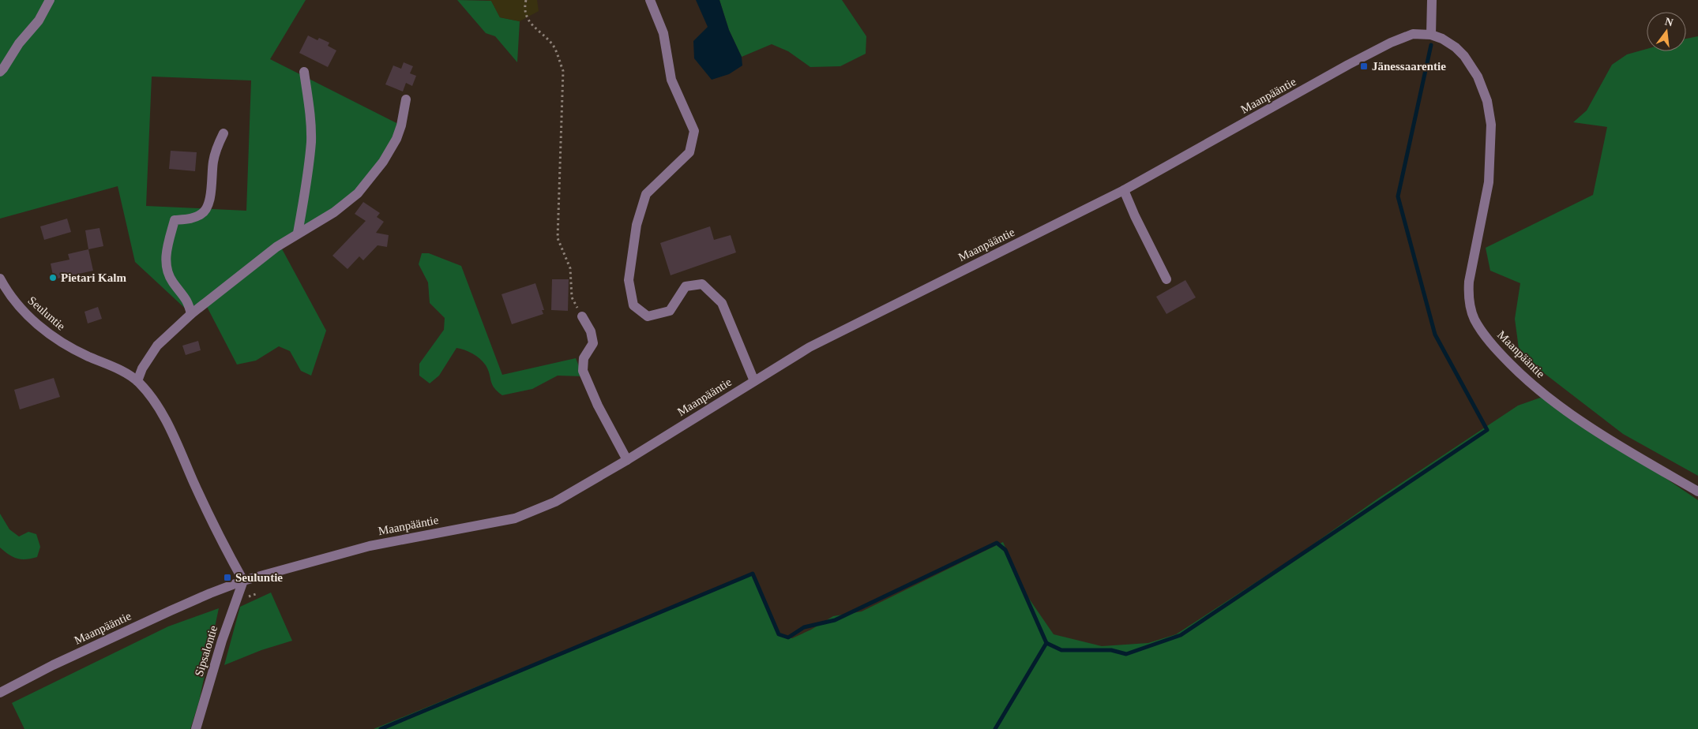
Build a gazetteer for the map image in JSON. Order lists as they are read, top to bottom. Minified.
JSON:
{"streets":{"street":["Maanpääntie","Seuluntie","Sipsalontie"]},"crossings":[["Maanpääntie","Seuluntie"],["Maanpääntie","Sipsalontie"],["Seuluntie","Sipsalontie"]],"places":{"transit":["Jänessaarentie","Seuluntie"],"other":["Pietari Kalm"]},"north":"top"}
